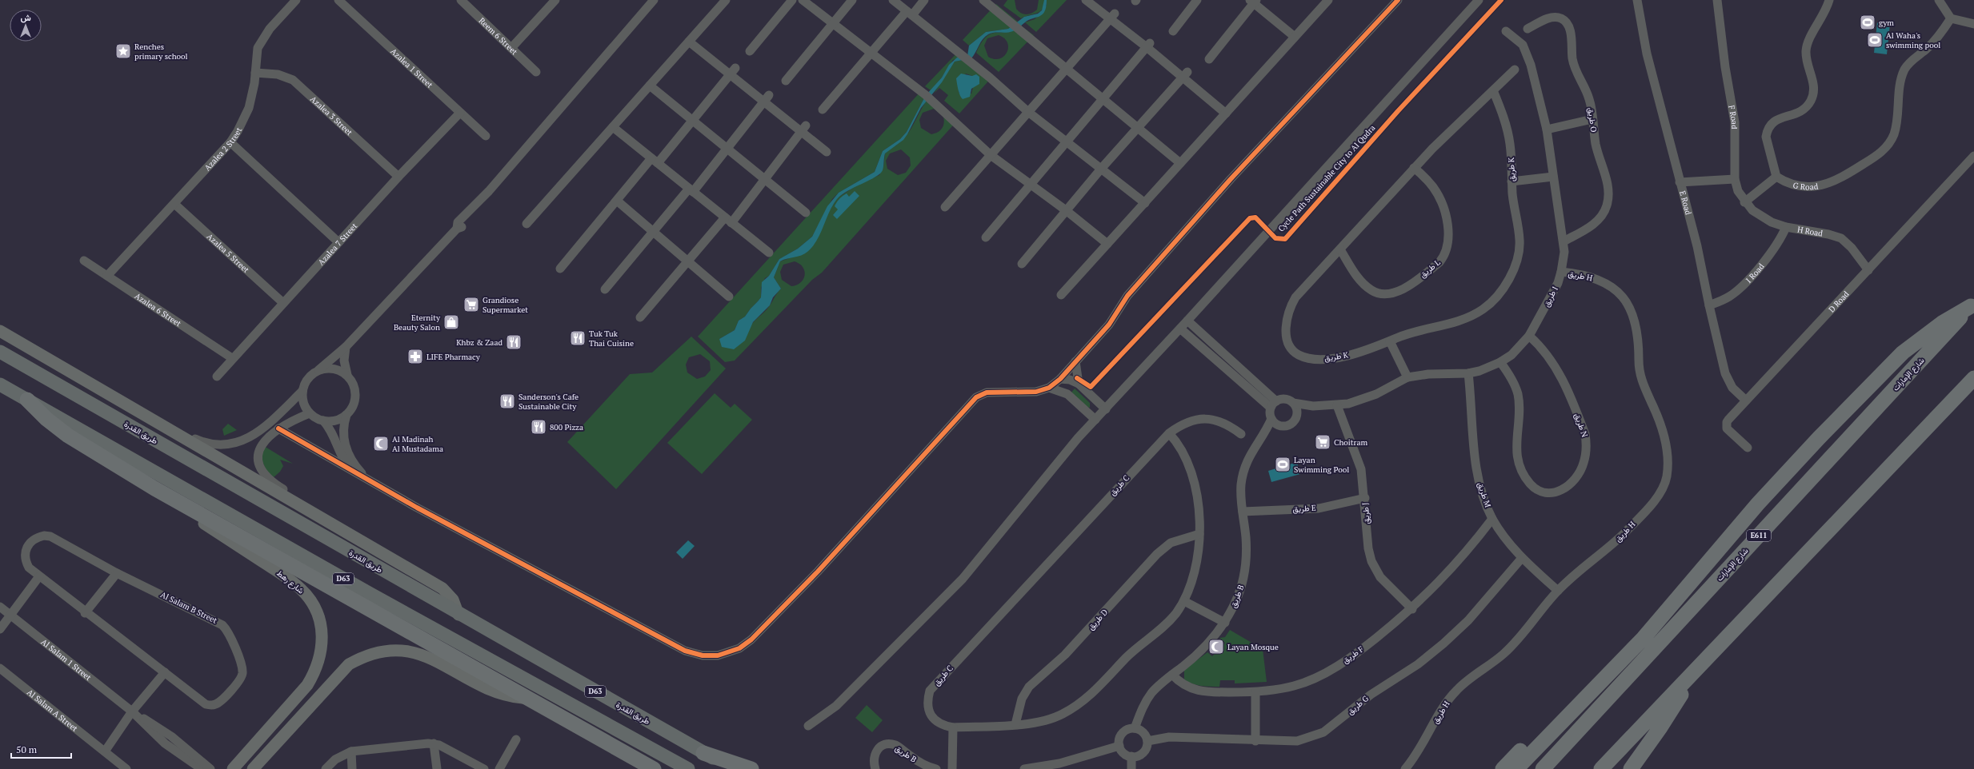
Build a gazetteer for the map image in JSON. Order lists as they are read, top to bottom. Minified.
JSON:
{"streets":{"highway":["شارع الإمارات","E611"],"main road":["طريق القدرة","D63"],"street":["Reem 6 Street","Azalea 1 Street","Azalea 3 Street","F Road","طريق O","Azalea 2 Street","طريق K","G Road","E Road","H Road","Azalea 7 Street","Azalea 5 Street","طريق L","I Road","طريق H","طريق I","D Road","Azalea 6 Street","طريق N","طريق C","طريق M","طريق E","طريق J","شارع رهط","طريق B","Al Salam B Street","طريق D","طريق F","Al Salam 1 Street","طريق G","Al Salam A Street"],"cycle path":["Cycle Path Sustainable City to Al Qudra"]},"crossings":[["Azalea 1 Street","Azalea 7 Street"],["Azalea 3 Street","Azalea 2 Street"],["Azalea 3 Street","Azalea 7 Street"],["F Road","H Road"],["طريق O","طريق I"],["Azalea 2 Street","Azalea 5 Street"],["Azalea 2 Street","Azalea 6 Street"],["طريق K","طريق L"],["E Road","I Road"],["E Road","D Road"],["H Road","I Road"],["H Road","D Road"],["Azalea 7 Street","Azalea 5 Street"],["Azalea 7 Street","Azalea 6 Street"],["طريق H","طريق I"],["طريق H","طريق M"],["طريق I","طريق N"],["طريق I","طريق M"],["طريق I","طريق J"],["طريق I","طريق B"],["طريق C","طريق D"],["طريق M","طريق F"],["طريق M","طريق G"],["طريق E","طريق J"],["طريق E","طريق B"],["طريق J","طريق F"],["طريق B","طريق F"],["طريق B","طريق G"]],"places":{"sports":["gym","Al Waha's swimming pool","Layan Swimming Pool"],"place":["Renches primary school"],"supermarket":["Grandiose Supermarket","Choitram"],"shop":["Eternity Beauty Salon"],"restaurant":["Tuk Tuk Thai Cuisine","Khbz & Zaad","Sanderson's Cafe Sustainable City","800 Pizza"],"pharmacy":["LIFE Pharmacy"],"mosque":["Al Madinah Al Mustadama","Layan Mosque"]},"scale_bar":"50 m","north":"top"}
